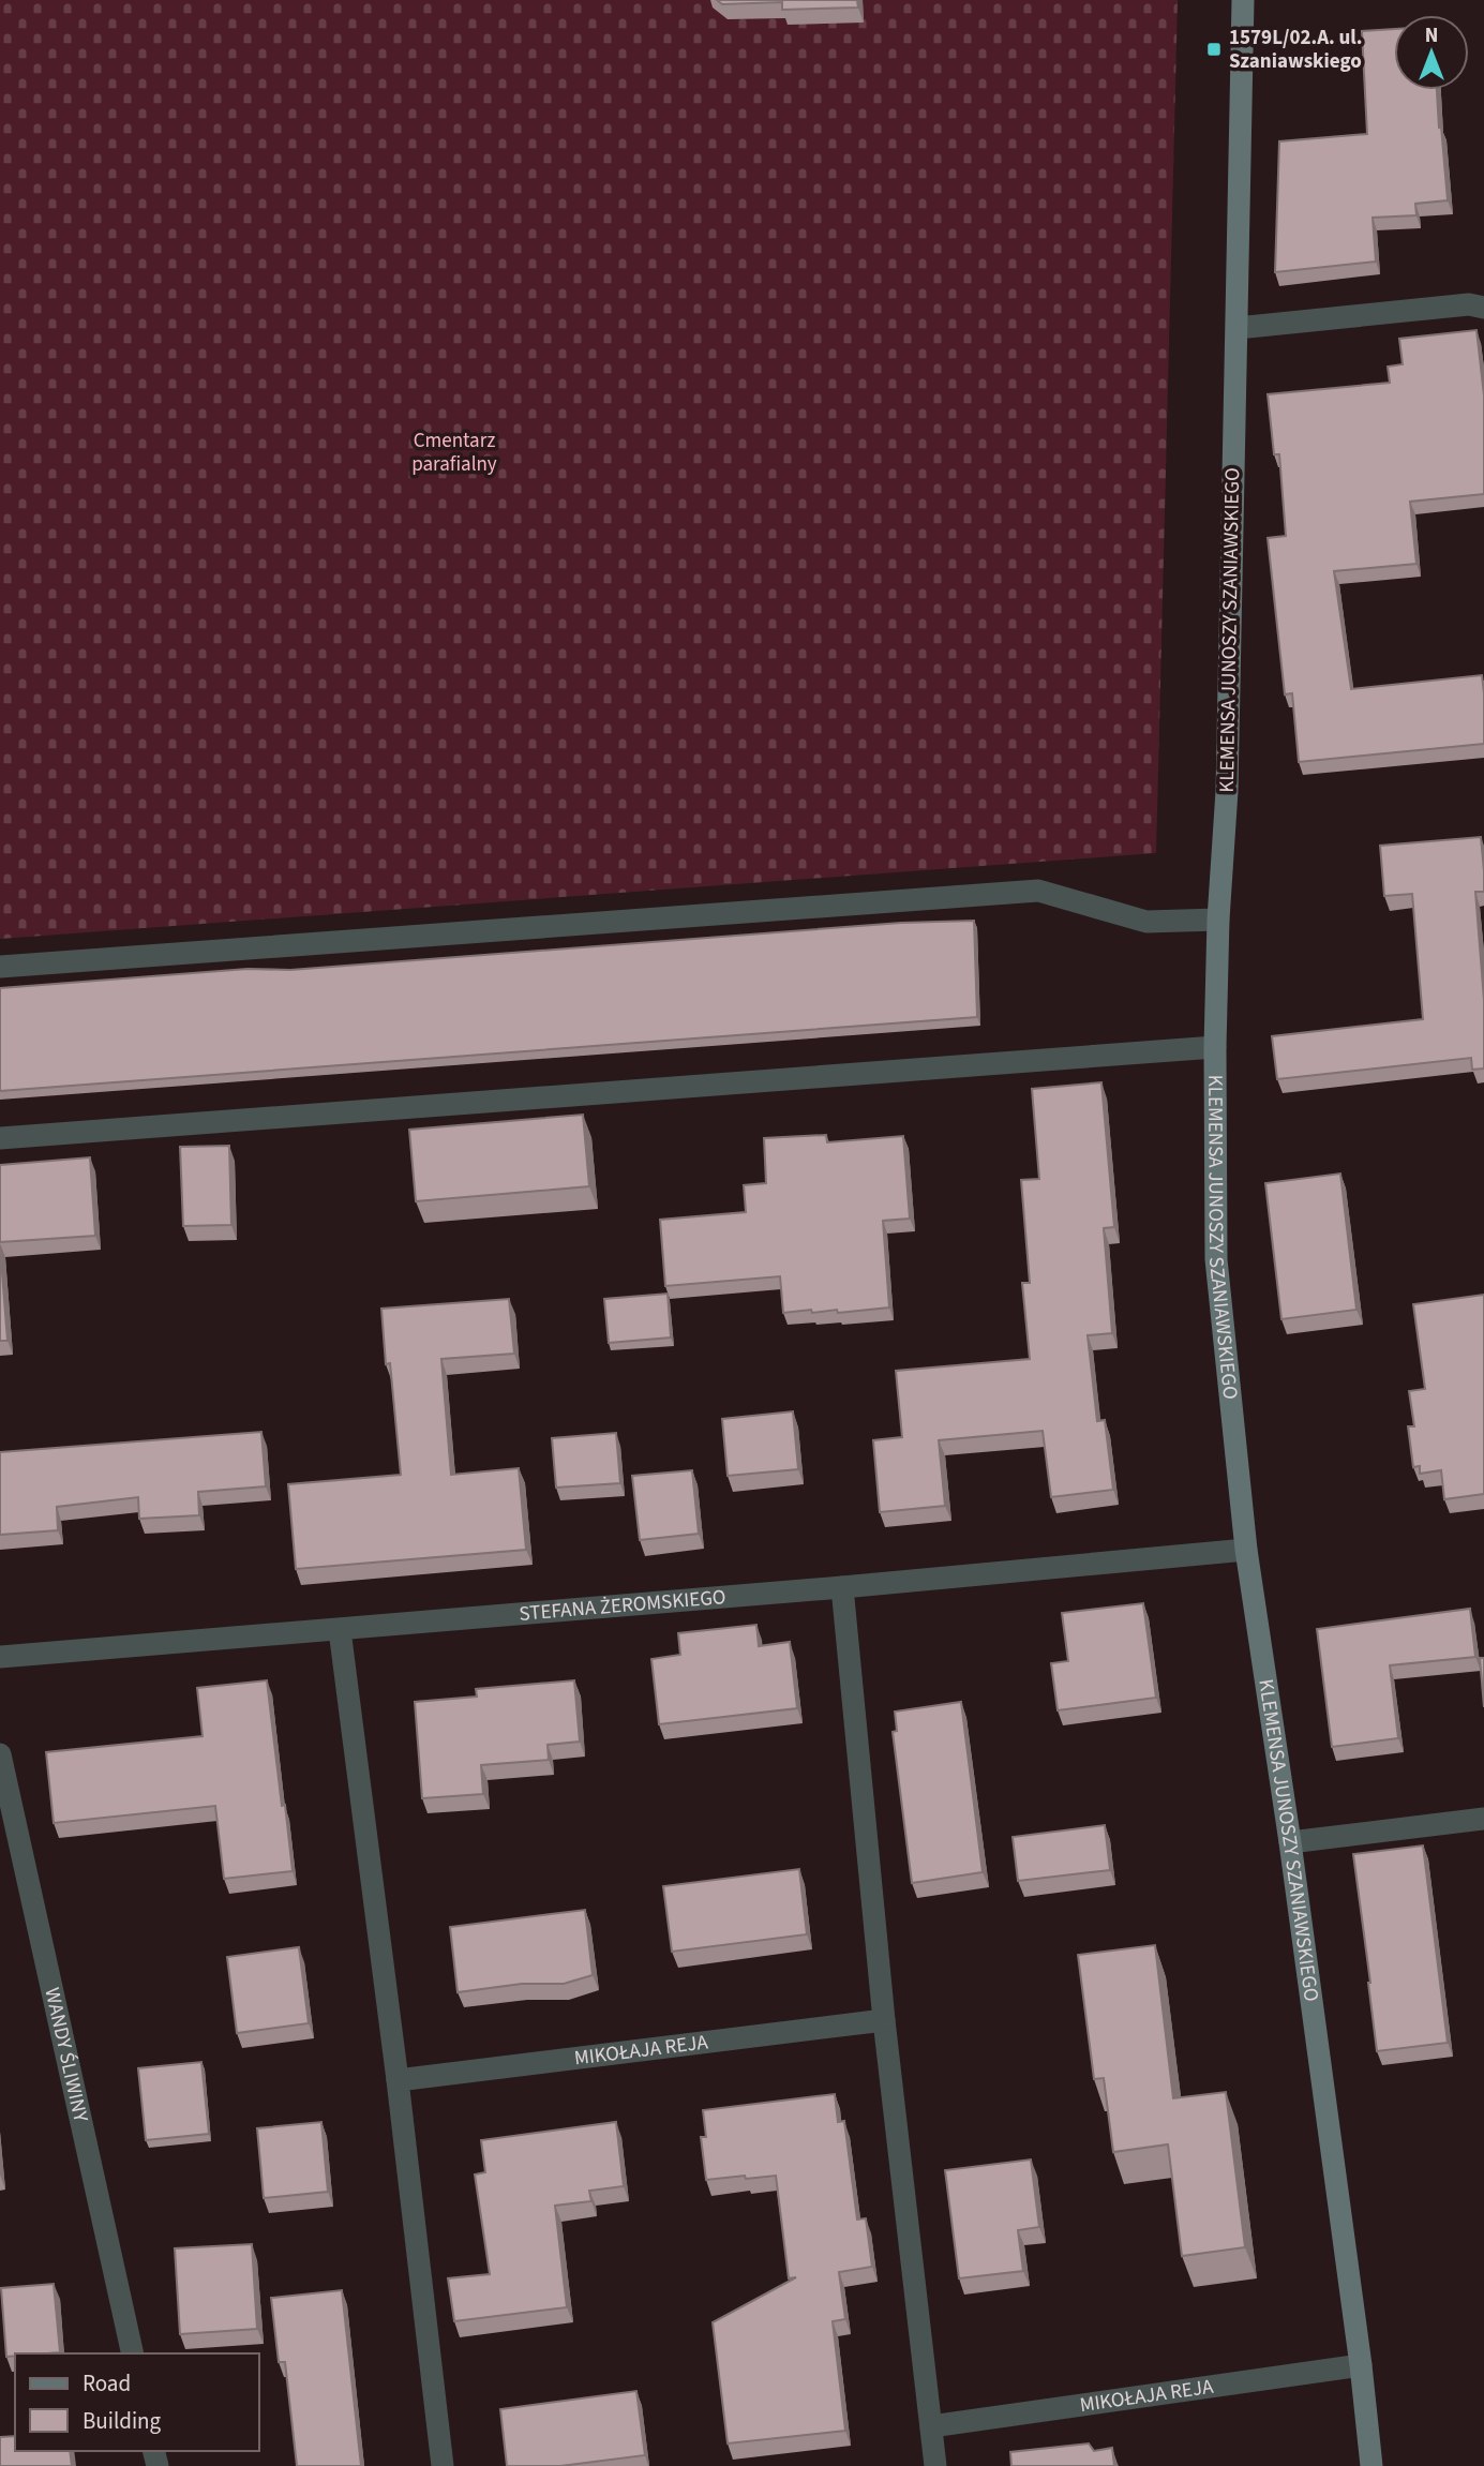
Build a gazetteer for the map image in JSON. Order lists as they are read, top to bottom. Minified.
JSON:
{"streets":{"street":["KLEMENSA JUNOSZY SZANIAWSKIEGO","STEFANA ŻEROMSKIEGO","MIKOŁAJA REJA","WANDY ŚLIWINY"]},"crossings":[["KLEMENSA JUNOSZY SZANIAWSKIEGO","STEFANA ŻEROMSKIEGO"],["KLEMENSA JUNOSZY SZANIAWSKIEGO","MIKOŁAJA REJA"]],"parks":["Cmentarz parafialny"],"places":{"transit":["1579L/02.A. ul. Szaniawskiego"]},"legend":["Road","Building"],"north":"top"}
